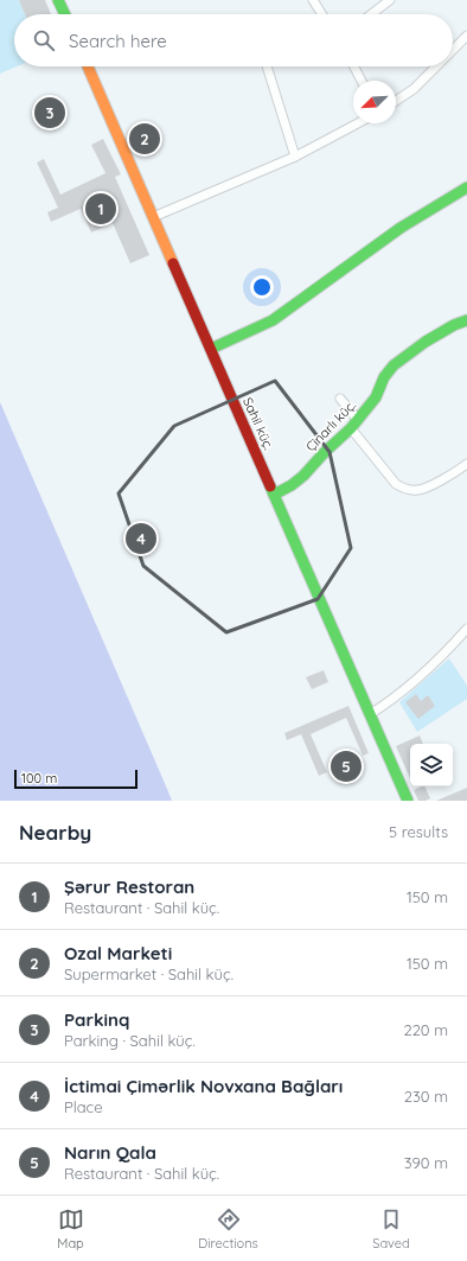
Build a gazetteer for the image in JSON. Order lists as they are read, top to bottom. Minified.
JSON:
{"streets":{"main road":["Sahil küç.","Çinarlı küç."]},"crossings":[["Sahil küç.","Çinarlı küç."]],"scale_bar":"100 m","north":"bottom left","page":{"search":"Search here","pins":["3","2","1","4","5"],"scale":"100 m","heading":["Nearby","5 results"],"list":[{"mark":"1","name":"Şərur Restoran","note":"Restaurant · Sahil küç.","value":"150 m"},{"mark":"2","name":"Ozal Marketi","note":"Supermarket · Sahil küç.","value":"150 m"},{"mark":"3","name":"Parkinq","note":"Parking · Sahil küç.","value":"220 m"},{"mark":"4","name":"İctimai Çimərlik Novxana Bağları","note":"Place","value":"230 m"},{"mark":"5","name":"Narın Qala","note":"Restaurant · Sahil küç.","value":"390 m"}],"nav":["Map","Directions","Saved"]}}
